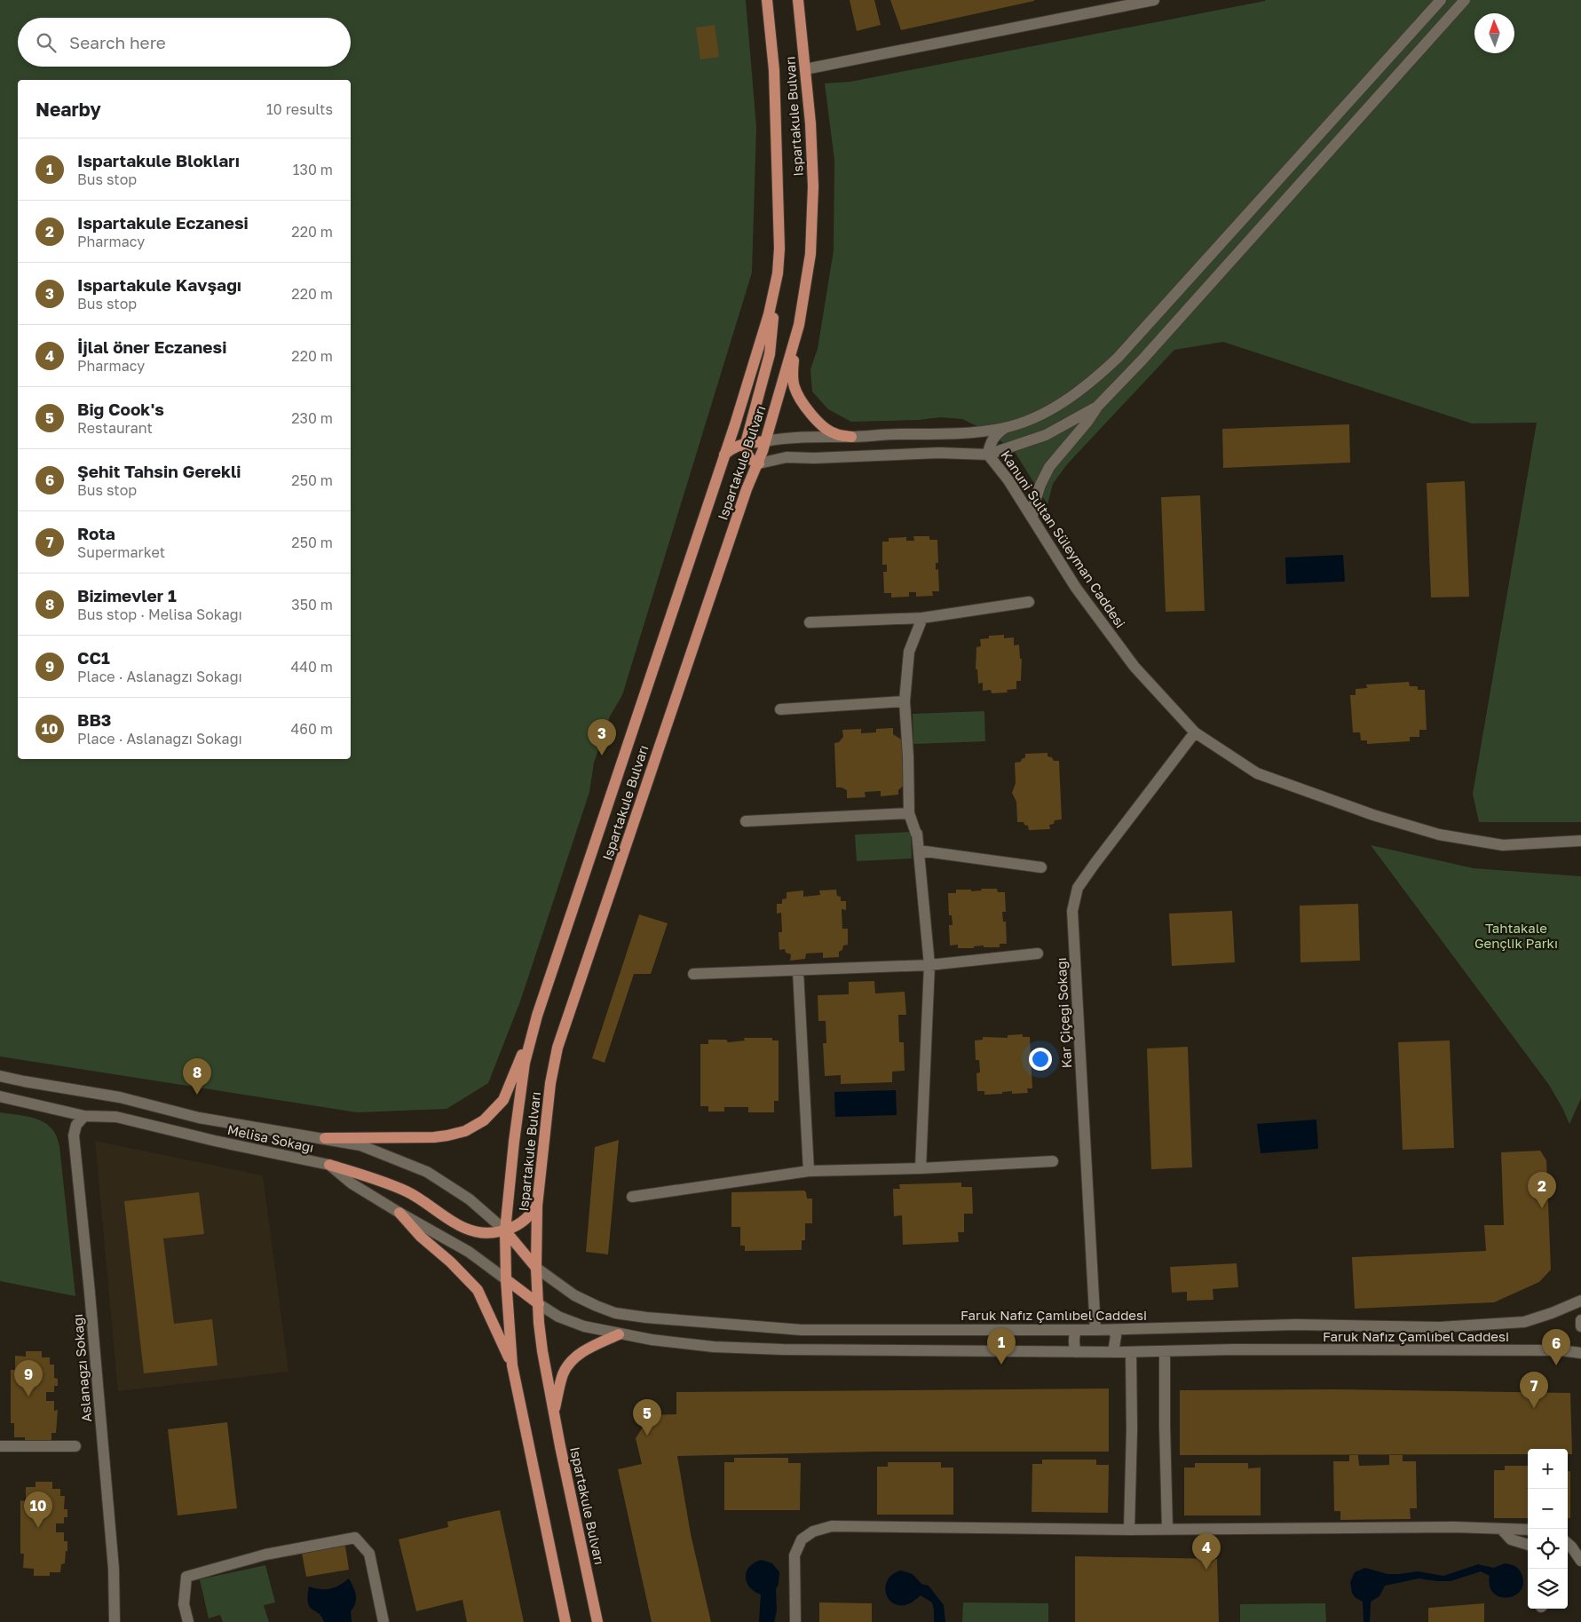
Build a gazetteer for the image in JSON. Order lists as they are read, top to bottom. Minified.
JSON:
{"streets":{"main road":["Ispartakule Bulvarı"],"street":["Kanuni Sultan Süleyman Caddesi","Kar Çiçeği Sokağı","Melisa Sokağı","Faruk Nafız Çamlıbel Caddesi","Aslanağzı Sokağı"]},"crossings":[["Ispartakule Bulvarı","Melisa Sokağı"],["Ispartakule Bulvarı","Faruk Nafız Çamlıbel Caddesi"],["Kanuni Sultan Süleyman Caddesi","Kar Çiçeği Sokağı"],["Kar Çiçeği Sokağı","Faruk Nafız Çamlıbel Caddesi"],["Melisa Sokağı","Aslanağzı Sokağı"]],"parks":["Tahtakale Gençlik Parkı"],"north":"top","page":{"search":"Search here","heading":["Nearby","10 results"],"list":[{"mark":"1","name":"Ispartakule Blokları","note":"Bus stop","value":"130 m"},{"mark":"2","name":"Ispartakule Eczanesi","note":"Pharmacy","value":"220 m"},{"mark":"3","name":"Ispartakule Kavşağı","note":"Bus stop","value":"220 m"},{"mark":"4","name":"İjlal öner Eczanesi","note":"Pharmacy","value":"220 m"},{"mark":"5","name":"Big Cook's","note":"Restaurant","value":"230 m"},{"mark":"6","name":"Şehit Tahsin Gerekli","note":"Bus stop","value":"250 m"},{"mark":"7","name":"Rota","note":"Supermarket","value":"250 m"},{"mark":"8","name":"Bizimevler 1","note":"Bus stop · Melisa Sokağı","value":"350 m"},{"mark":"9","name":"CC1","note":"Place · Aslanağzı Sokağı","value":"440 m"},{"mark":"10","name":"BB3","note":"Place · Aslanağzı Sokağı","value":"460 m"}],"pins":["3","8","2","1","6","9","7","5","10","4"],"map_buttons":["+","−"]}}
